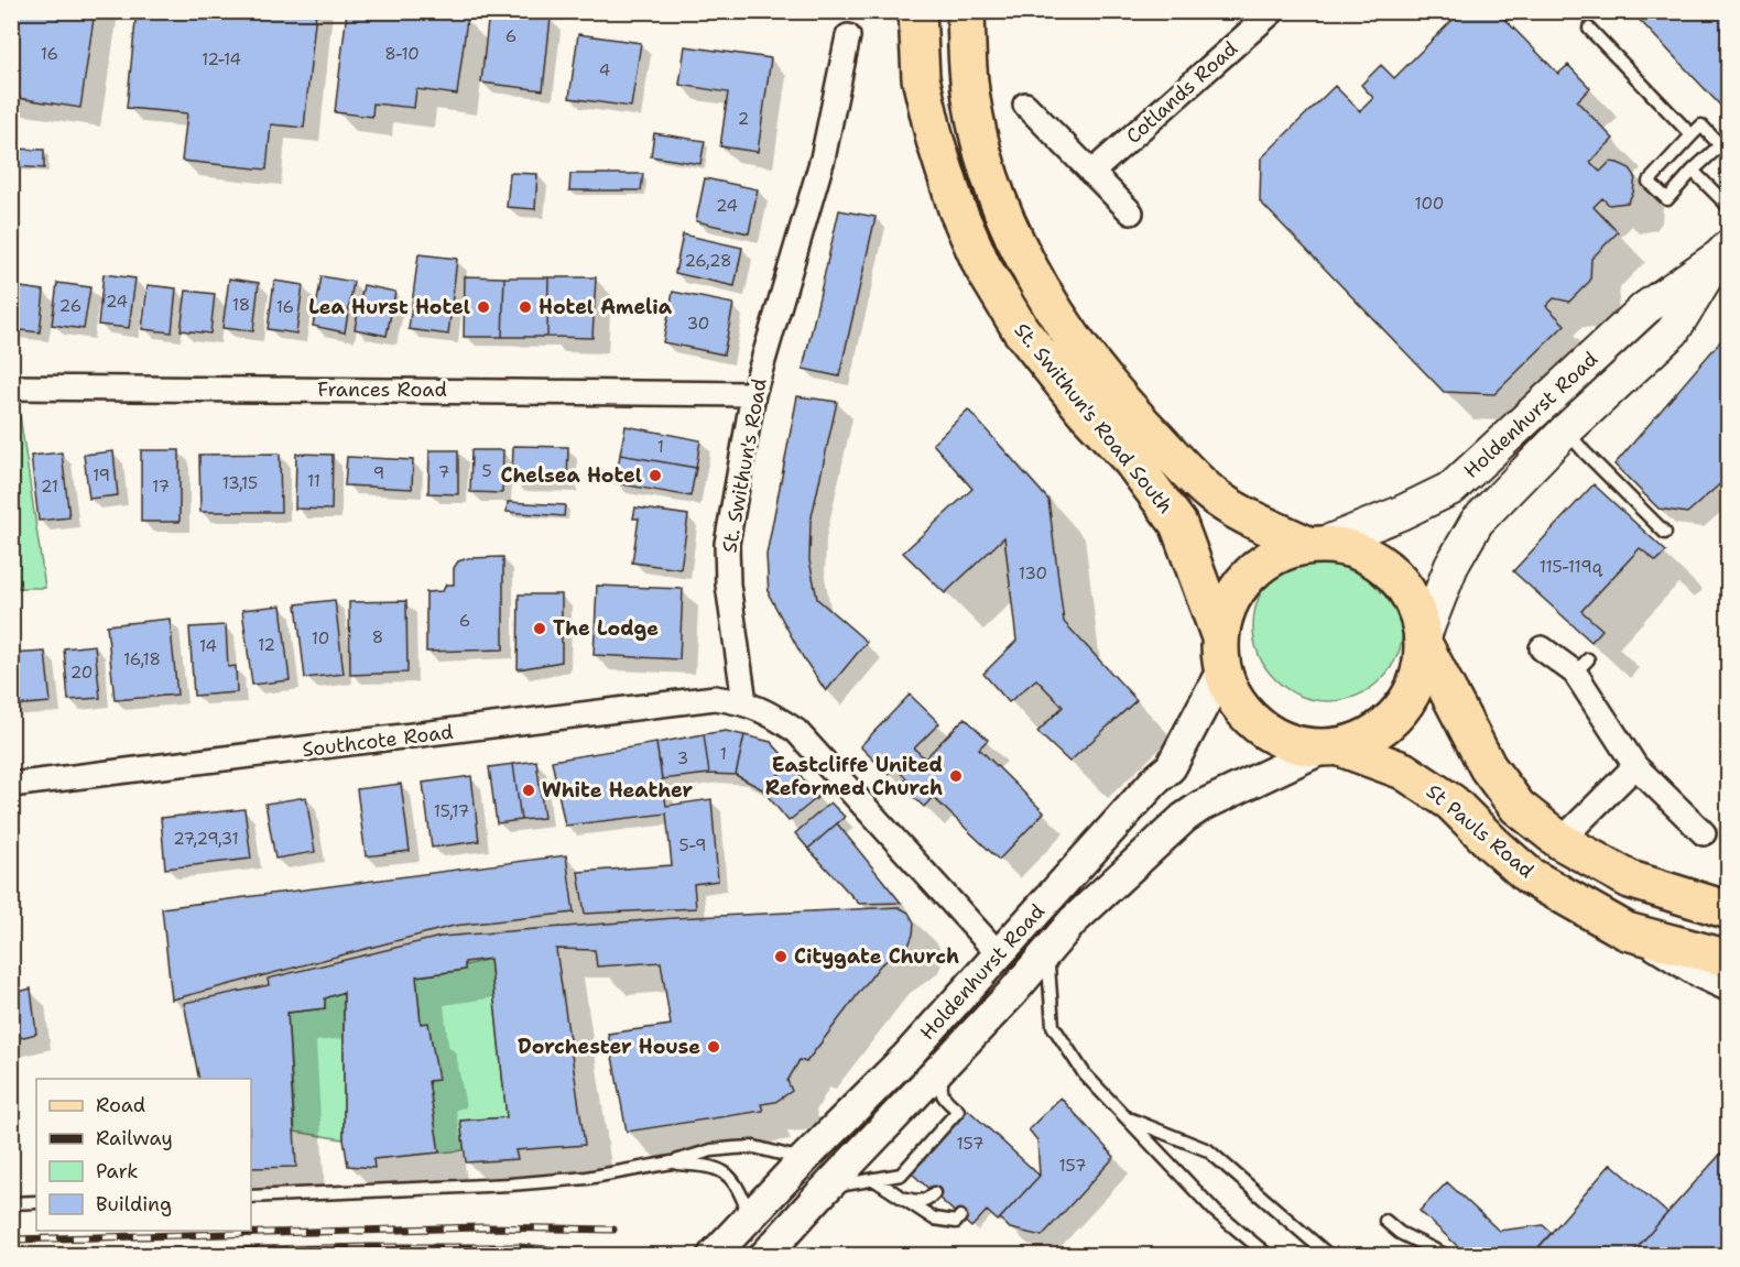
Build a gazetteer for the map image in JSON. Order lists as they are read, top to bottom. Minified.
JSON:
{"streets":{"main road":["Holdenhurst Road","St. Swithun's Road South","St Pauls Road"],"street":["Cotlands Road","Frances Road","St. Swithun's Road","Southcote Road"]},"crossings":[["Frances Road","St. Swithun's Road"],["Holdenhurst Road","St. Swithun's Road South"],["Holdenhurst Road","St Pauls Road"],["St. Swithun's Road South","St Pauls Road"],["St. Swithun's Road","Southcote Road"]],"places":["Lea Hurst Hotel","Hotel Amelia","Chelsea Hotel","The Lodge","Eastcliffe United Reformed Church","White Heather","Citygate Church","Dorchester House"],"house_numbers":["6","16","8-10","12-14","4","2","100","24","26,28","24","18","26","16","30","1","5","7","9","19","11","13,15","21","17","115-119q","130","6","8","10","12","14","16,18","20","1","3","15,17","27,29,31","5-9","157","157"],"legend":["Road","Railway","Park","Building"]}
